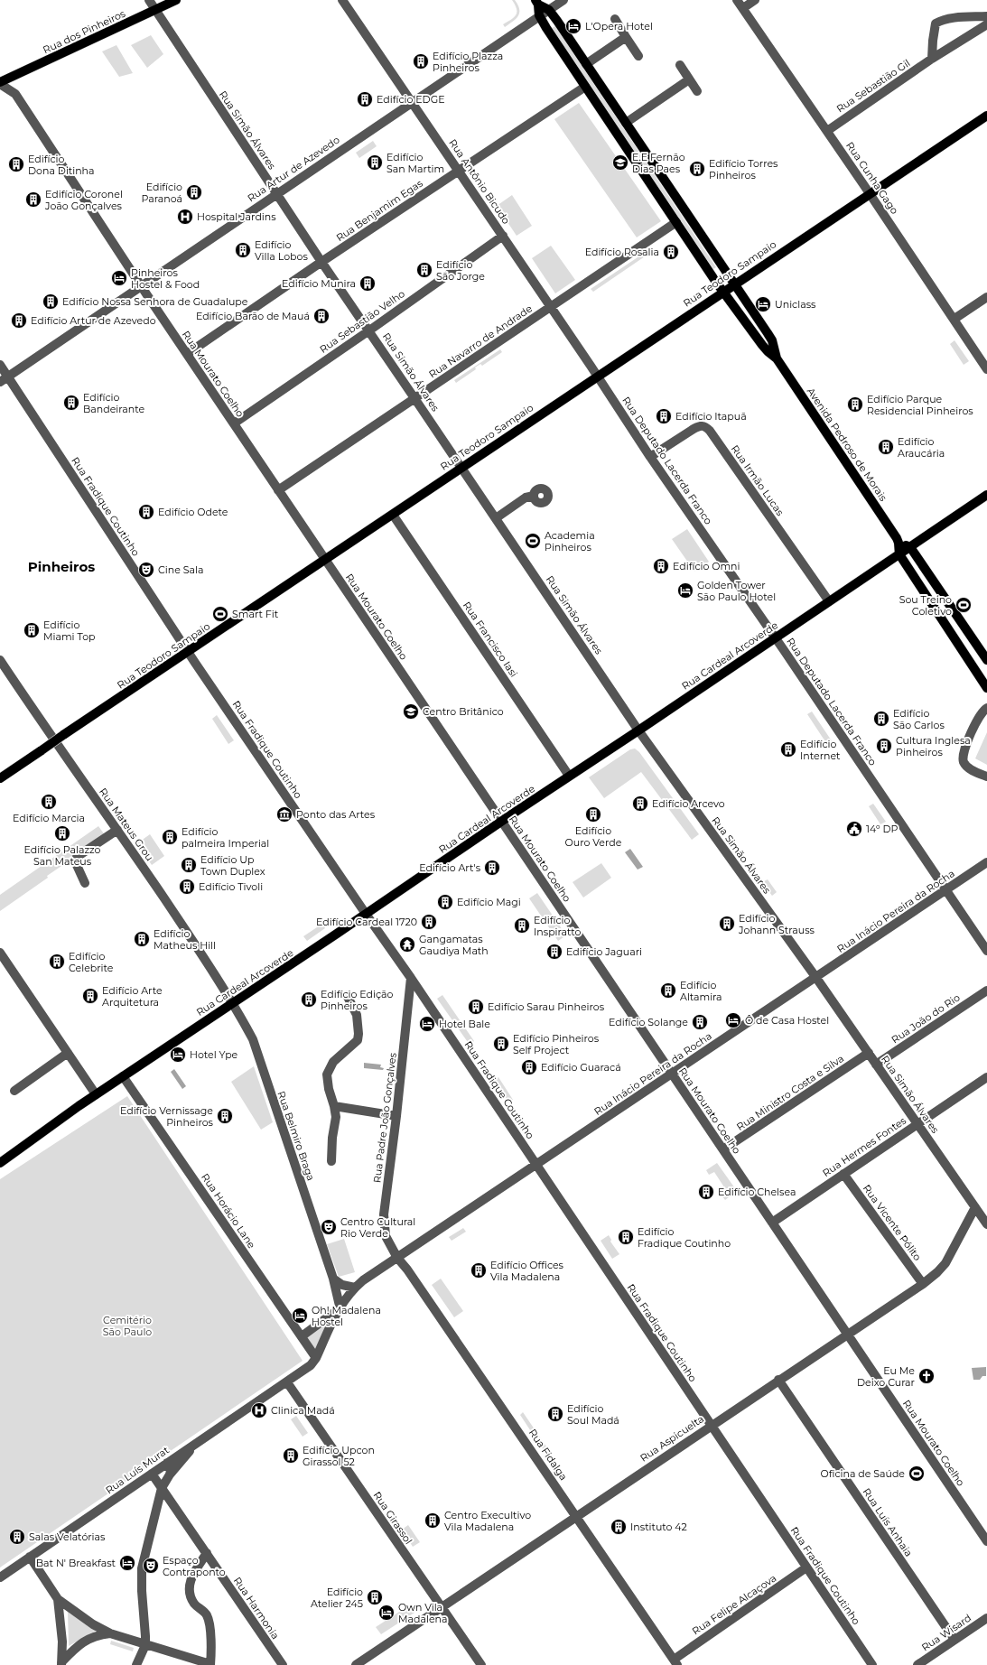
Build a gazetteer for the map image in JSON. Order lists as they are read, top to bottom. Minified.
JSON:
{"streets":{"main road":["Rua dos Pinheiros","Rua Teodoro Sampaio","Avenida Pedroso de Morais","Rua Cardeal Arcoverde"],"street":["Rua Sebastião Gil","Rua Simão Álvares","Rua Artur de Azevedo","Rua Cunha Gago","Rua Antônio Bicudo","Rua Benjamim Egas","Rua Sebastião Velho","Rua Navarro de Andrade","Rua Mourato Coelho","Rua Deputado Lacerda Franco","Rua Irmão Lucas","Rua Fradique Coutinho","Rua Francisco Iasi","Rua Mateus Grou","Rua Inácio Pereira da Rocha","Rua João do Rio","Rua Ministro Costa e Silva","Rua Padre João Gonçalves","Rua Belmiro Braga","Rua Hermes Fontes","Rua Horácio Lane","Rua Vicente Pólito","Rua Aspicuelta","Rua Fidalga","Rua Luís Murat","Rua Girassol","Rua Luís Anhaia","Rua Felipe Alcaçova","Rua Harmonia","Rua Wisard"]},"crossings":[["Rua dos Pinheiros","Rua Simão Álvares"],["Rua dos Pinheiros","Rua Mourato Coelho"],["Rua Sebastião Gil","Rua Cunha Gago"],["Rua Simão Álvares","Rua Artur de Azevedo"],["Rua Simão Álvares","Rua Benjamim Egas"],["Rua Simão Álvares","Rua Teodoro Sampaio"],["Rua Simão Álvares","Rua Sebastião Velho"],["Rua Simão Álvares","Rua Navarro de Andrade"],["Rua Simão Álvares","Rua Cardeal Arcoverde"],["Rua Simão Álvares","Rua Inácio Pereira da Rocha"],["Rua Simão Álvares","Rua João do Rio"],["Rua Simão Álvares","Rua Ministro Costa e Silva"],["Rua Simão Álvares","Rua Hermes Fontes"],["Rua Simão Álvares","Rua Aspicuelta"],["Rua Artur de Azevedo","Rua Antônio Bicudo"],["Rua Artur de Azevedo","Rua Mourato Coelho"],["Rua Artur de Azevedo","Avenida Pedroso de Morais"],["Rua Artur de Azevedo","Rua Fradique Coutinho"],["Rua Cunha Gago","Rua Teodoro Sampaio"],["Rua Antônio Bicudo","Rua Benjamim Egas"],["Rua Antônio Bicudo","Rua Teodoro Sampaio"],["Rua Antônio Bicudo","Rua Sebastião Velho"],["Rua Antônio Bicudo","Rua Navarro de Andrade"],["Rua Antônio Bicudo","Rua Deputado Lacerda Franco"],["Rua Benjamim Egas","Rua Mourato Coelho"],["Rua Benjamim Egas","Avenida Pedroso de Morais"],["Rua Teodoro Sampaio","Rua Mourato Coelho"],["Rua Teodoro Sampaio","Avenida Pedroso de Morais"],["Rua Teodoro Sampaio","Rua Deputado Lacerda Franco"],["Rua Teodoro Sampaio","Rua Fradique Coutinho"],["Rua Teodoro Sampaio","Rua Francisco Iasi"],["Rua Sebastião Velho","Rua Mourato Coelho"],["Rua Navarro de Andrade","Rua Mourato Coelho"],["Rua Navarro de Andrade","Avenida Pedroso de Morais"],["Rua Mourato Coelho","Rua Cardeal Arcoverde"],["Rua Mourato Coelho","Rua Inácio Pereira da Rocha"],["Rua Mourato Coelho","Rua Ministro Costa e Silva"],["Rua Mourato Coelho","Rua Hermes Fontes"],["Rua Mourato Coelho","Rua Aspicuelta"],["Avenida Pedroso de Morais","Rua Cardeal Arcoverde"],["Rua Deputado Lacerda Franco","Rua Irmão Lucas"],["Rua Deputado Lacerda Franco","Rua Cardeal Arcoverde"],["Rua Deputado Lacerda Franco","Rua Inácio Pereira da Rocha"],["Rua Irmão Lucas","Rua Cardeal Arcoverde"],["Rua Fradique Coutinho","Rua Cardeal Arcoverde"],["Rua Fradique Coutinho","Rua Inácio Pereira da Rocha"],["Rua Fradique Coutinho","Rua Padre João Gonçalves"],["Rua Fradique Coutinho","Rua Aspicuelta"],["Rua Fradique Coutinho","Rua Felipe Alcaçova"],["Rua Francisco Iasi","Rua Cardeal Arcoverde"],["Rua Cardeal Arcoverde","Rua Mateus Grou"],["Rua Cardeal Arcoverde","Rua Belmiro Braga"],["Rua Cardeal Arcoverde","Rua Horácio Lane"],["Rua Mateus Grou","Rua Belmiro Braga"],["Rua Inácio Pereira da Rocha","Rua Padre João Gonçalves"],["Rua Inácio Pereira da Rocha","Rua Belmiro Braga"],["Rua Inácio Pereira da Rocha","Rua Horácio Lane"],["Rua Inácio Pereira da Rocha","Rua Fidalga"],["Rua Inácio Pereira da Rocha","Rua Luís Murat"],["Rua Inácio Pereira da Rocha","Rua Girassol"],["Rua Padre João Gonçalves","Rua Fidalga"],["Rua Hermes Fontes","Rua Vicente Pólito"],["Rua Vicente Pólito","Rua Aspicuelta"],["Rua Aspicuelta","Rua Fidalga"],["Rua Aspicuelta","Rua Girassol"],["Rua Aspicuelta","Rua Luís Anhaia"],["Rua Fidalga","Rua Felipe Alcaçova"],["Rua Luís Murat","Rua Girassol"],["Rua Luís Murat","Rua Harmonia"],["Rua Luís Anhaia","Rua Wisard"]],"districts":["Pinheiros"],"parks":["Cemitério São Paulo"],"places":{"hotel":["L'Opera Hotel","Pinheiros Hostel & Food","Uniclass","Golden Tower São Paulo Hotel","Ô de Casa Hostel","Hotel Bale","Hotel Ype","Oh! Madalena Hostel","Bat N' Breakfast","Own Vila Madalena"],"building":["Edifício Plazza Pinheiros","Edifício EDGE","Edifício San Martim","Edifício Dona Ditinha","Edifício Torres Pinheiros","Edifício Paranoá","Edifício Coronel João Gonçalves","Edifício Villa Lobos","Edifício Rosalia","Edifício São Jorge","Edifício Munira","Edifício Nossa Senhora de Guadalupe","Edifício Barão de Mauá","Edifício Artur de Azevedo","Edifício Bandeirante","Edifício Parque Residencial Pinheiros","Edifício Itapuã","Edifício Araucária","Edifício Odete","Edifício Omni","Edifício Miami Top","Edifício São Carlos","Cultura Inglesa Pinheiros","Edifício Internet","Edifício Marcia","Edifício Arcevo","Edifício Ouro Verde","Edifício Palazzo San Mateus","Edifício palmeira Imperial","Edifício Up Town Duplex","Edifício Art's","Edifício Tivoli","Edifício Magi","Edifício Cardeal 1720","Edifício Johann Strauss","Edifício Inspiratto","Edifício Matheus Hill","Edifício Jaguari","Edifício Celebrite","Edifício Altamira","Edifício Arte Arquitetura","Edifício Edição Pinheiros","Edifício Sarau Pinheiros","Edifício Solange","Edifício Pinheiros Self Project","Edifício Guaracá","Edifício Vernissage Pinheiros","Edifício Chelsea","Edifício Fradique Coutinho","Edifício Offices Vila Madalena","Edifício Soul Madá","Edifício Upcon Girassol 52","Centro Execultivo Vila Madalena","Instituto 42","Salas Velatórias","Edifício Atelier 245"],"school or university":["E.E Fernão Dias Paes","Centro Britânico"],"hospital":["Hospital Jardins","Clinica Madá"],"sports":["Academia Pinheiros","Sou Treino Coletivo","Smart Fit","Oficina de Saúde"],"theatre":["Cine Sala","Centro Cultural Rio Verde","Espaço Contraponto"],"museum":["Ponto das Artes"],"public building":["14º DP"],"temple":["Gangamatas Gaudiya Math"],"church":["Eu Me Deixo Curar"]}}
